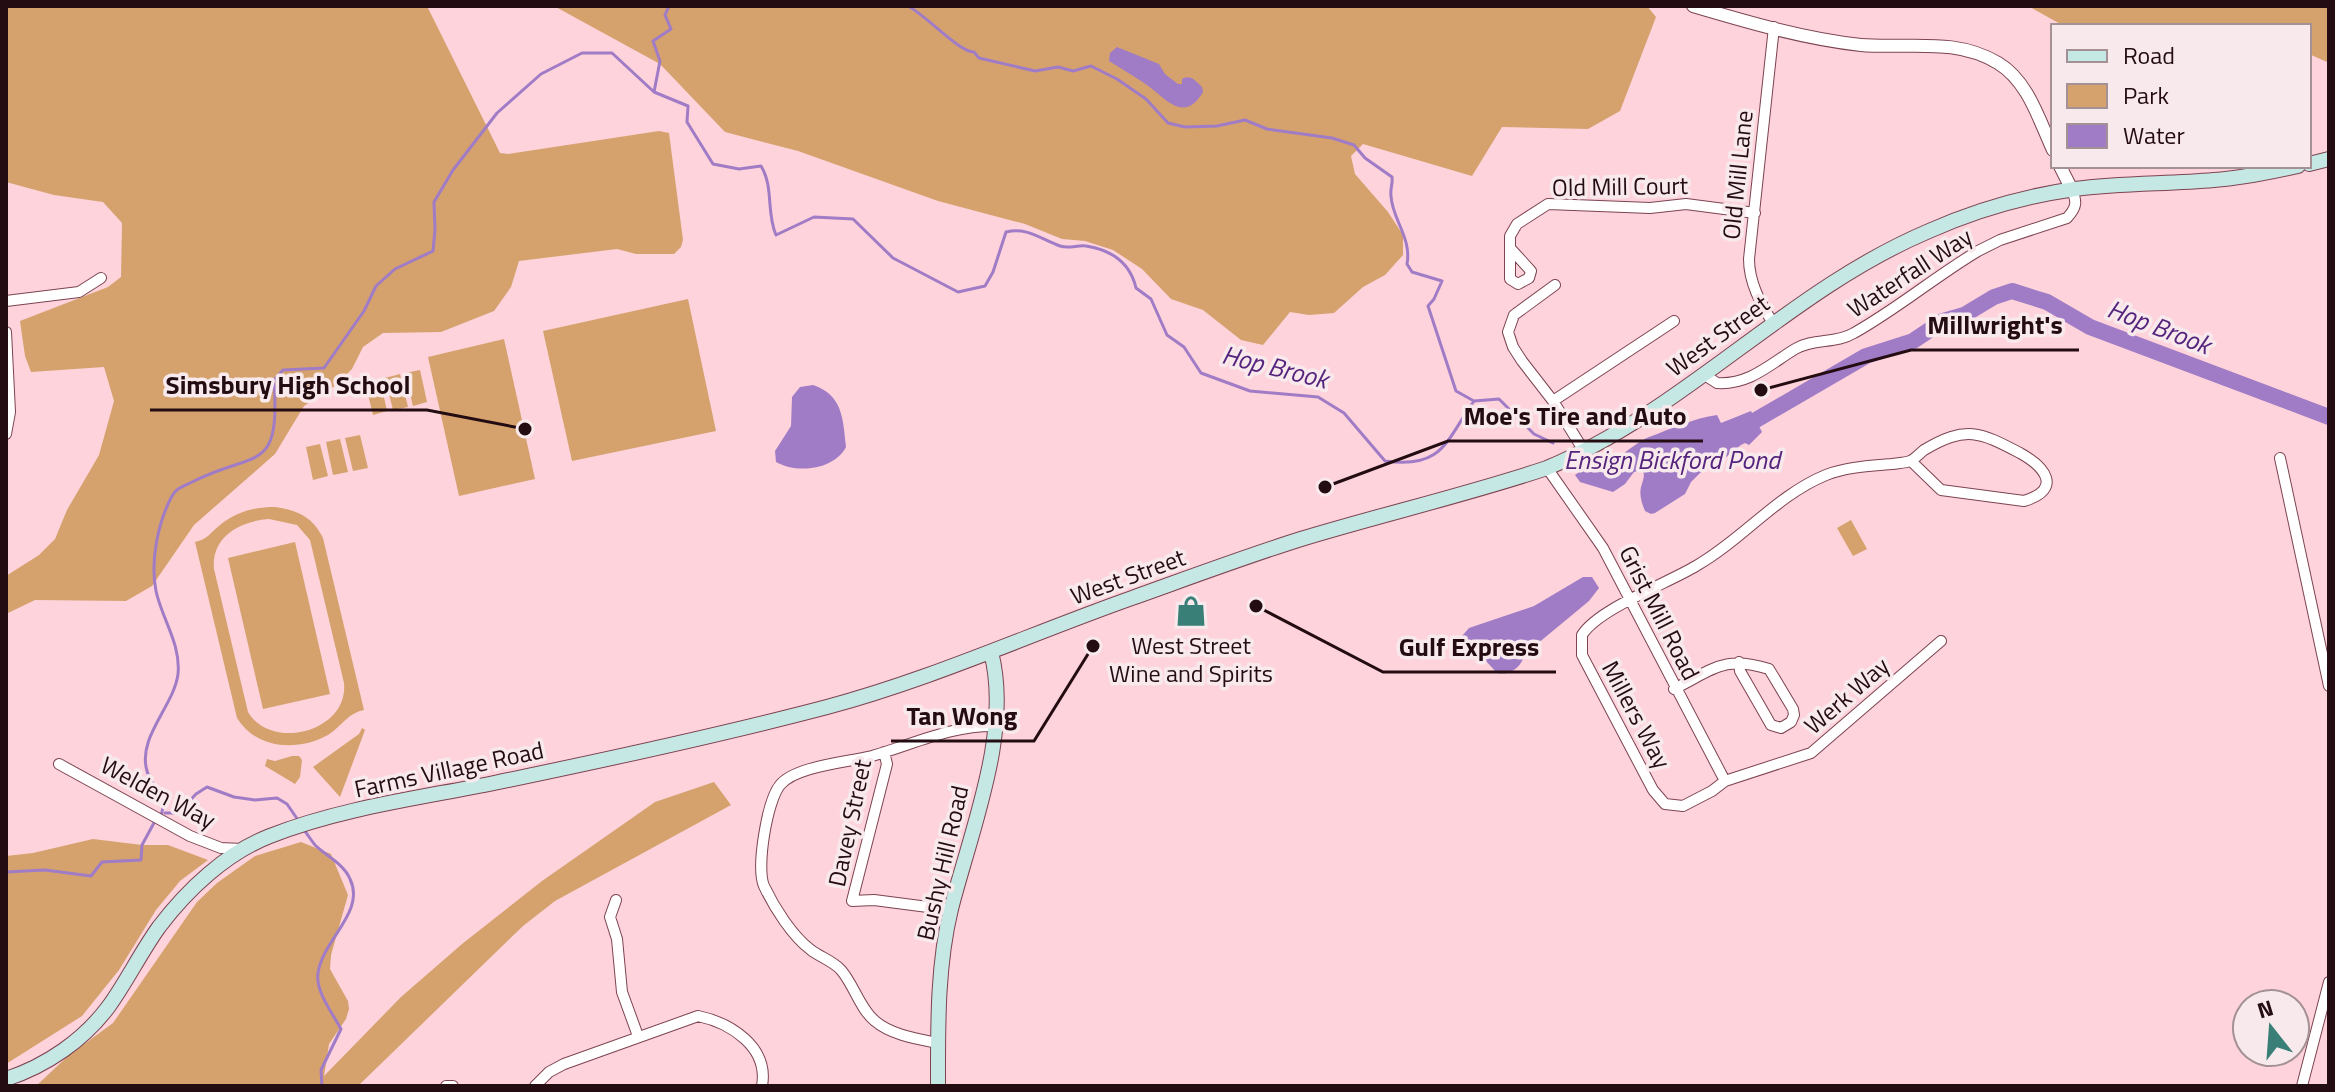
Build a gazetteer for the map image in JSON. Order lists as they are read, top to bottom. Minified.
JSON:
{"streets":{"main road":["West Street","Farms Village Road","Bushy Hill Road"],"street":["Old Mill Lane","Old Mill Court","Waterfall Way","Grist Mill Road","Werk Way","Millers Way","Welden Way","Davey Street"]},"crossings":[["Old Mill Lane","Old Mill Court"],["Old Mill Lane","West Street"],["Waterfall Way","West Street"],["West Street","Grist Mill Road"],["West Street","Farms Village Road"],["West Street","Bushy Hill Road"],["Grist Mill Road","Werk Way"],["Grist Mill Road","Millers Way"],["Werk Way","Millers Way"],["Farms Village Road","Welden Way"],["Farms Village Road","Bushy Hill Road"],["Davey Street","Bushy Hill Road"]],"water":["Hop Brook","Ensign Bickford Pond"],"places":{"other":["Millwright's","Simsbury High School","Moe's Tire and Auto","Gulf Express","Tan Wong"],"shop":["West Street Wine and Spirits"]},"legend":["Road","Park","Water"],"north":"top"}
